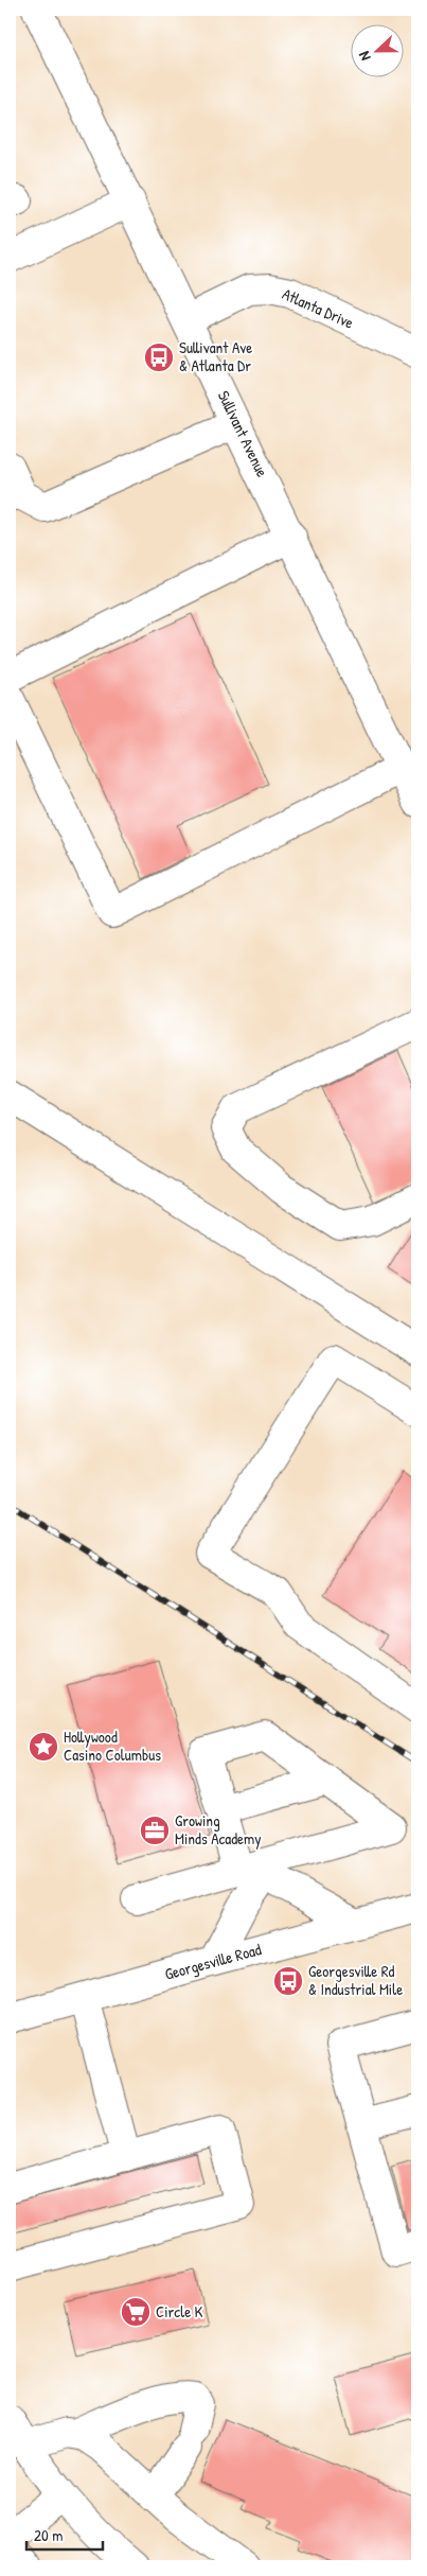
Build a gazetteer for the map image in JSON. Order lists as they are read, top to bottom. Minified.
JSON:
{"streets":{"main road":["Atlanta Drive","Sullivant Avenue","Georgesville Road"]},"crossings":[["Atlanta Drive","Sullivant Avenue"]],"places":{"bus stop":["Sullivant Ave & Atlanta Dr","Georgesville Rd & Industrial Mile"],"place":["Hollywood Casino Columbus"],"office":["Growing Minds Academy"],"supermarket":["Circle K"]},"scale_bar":"20 m","north":"left"}
